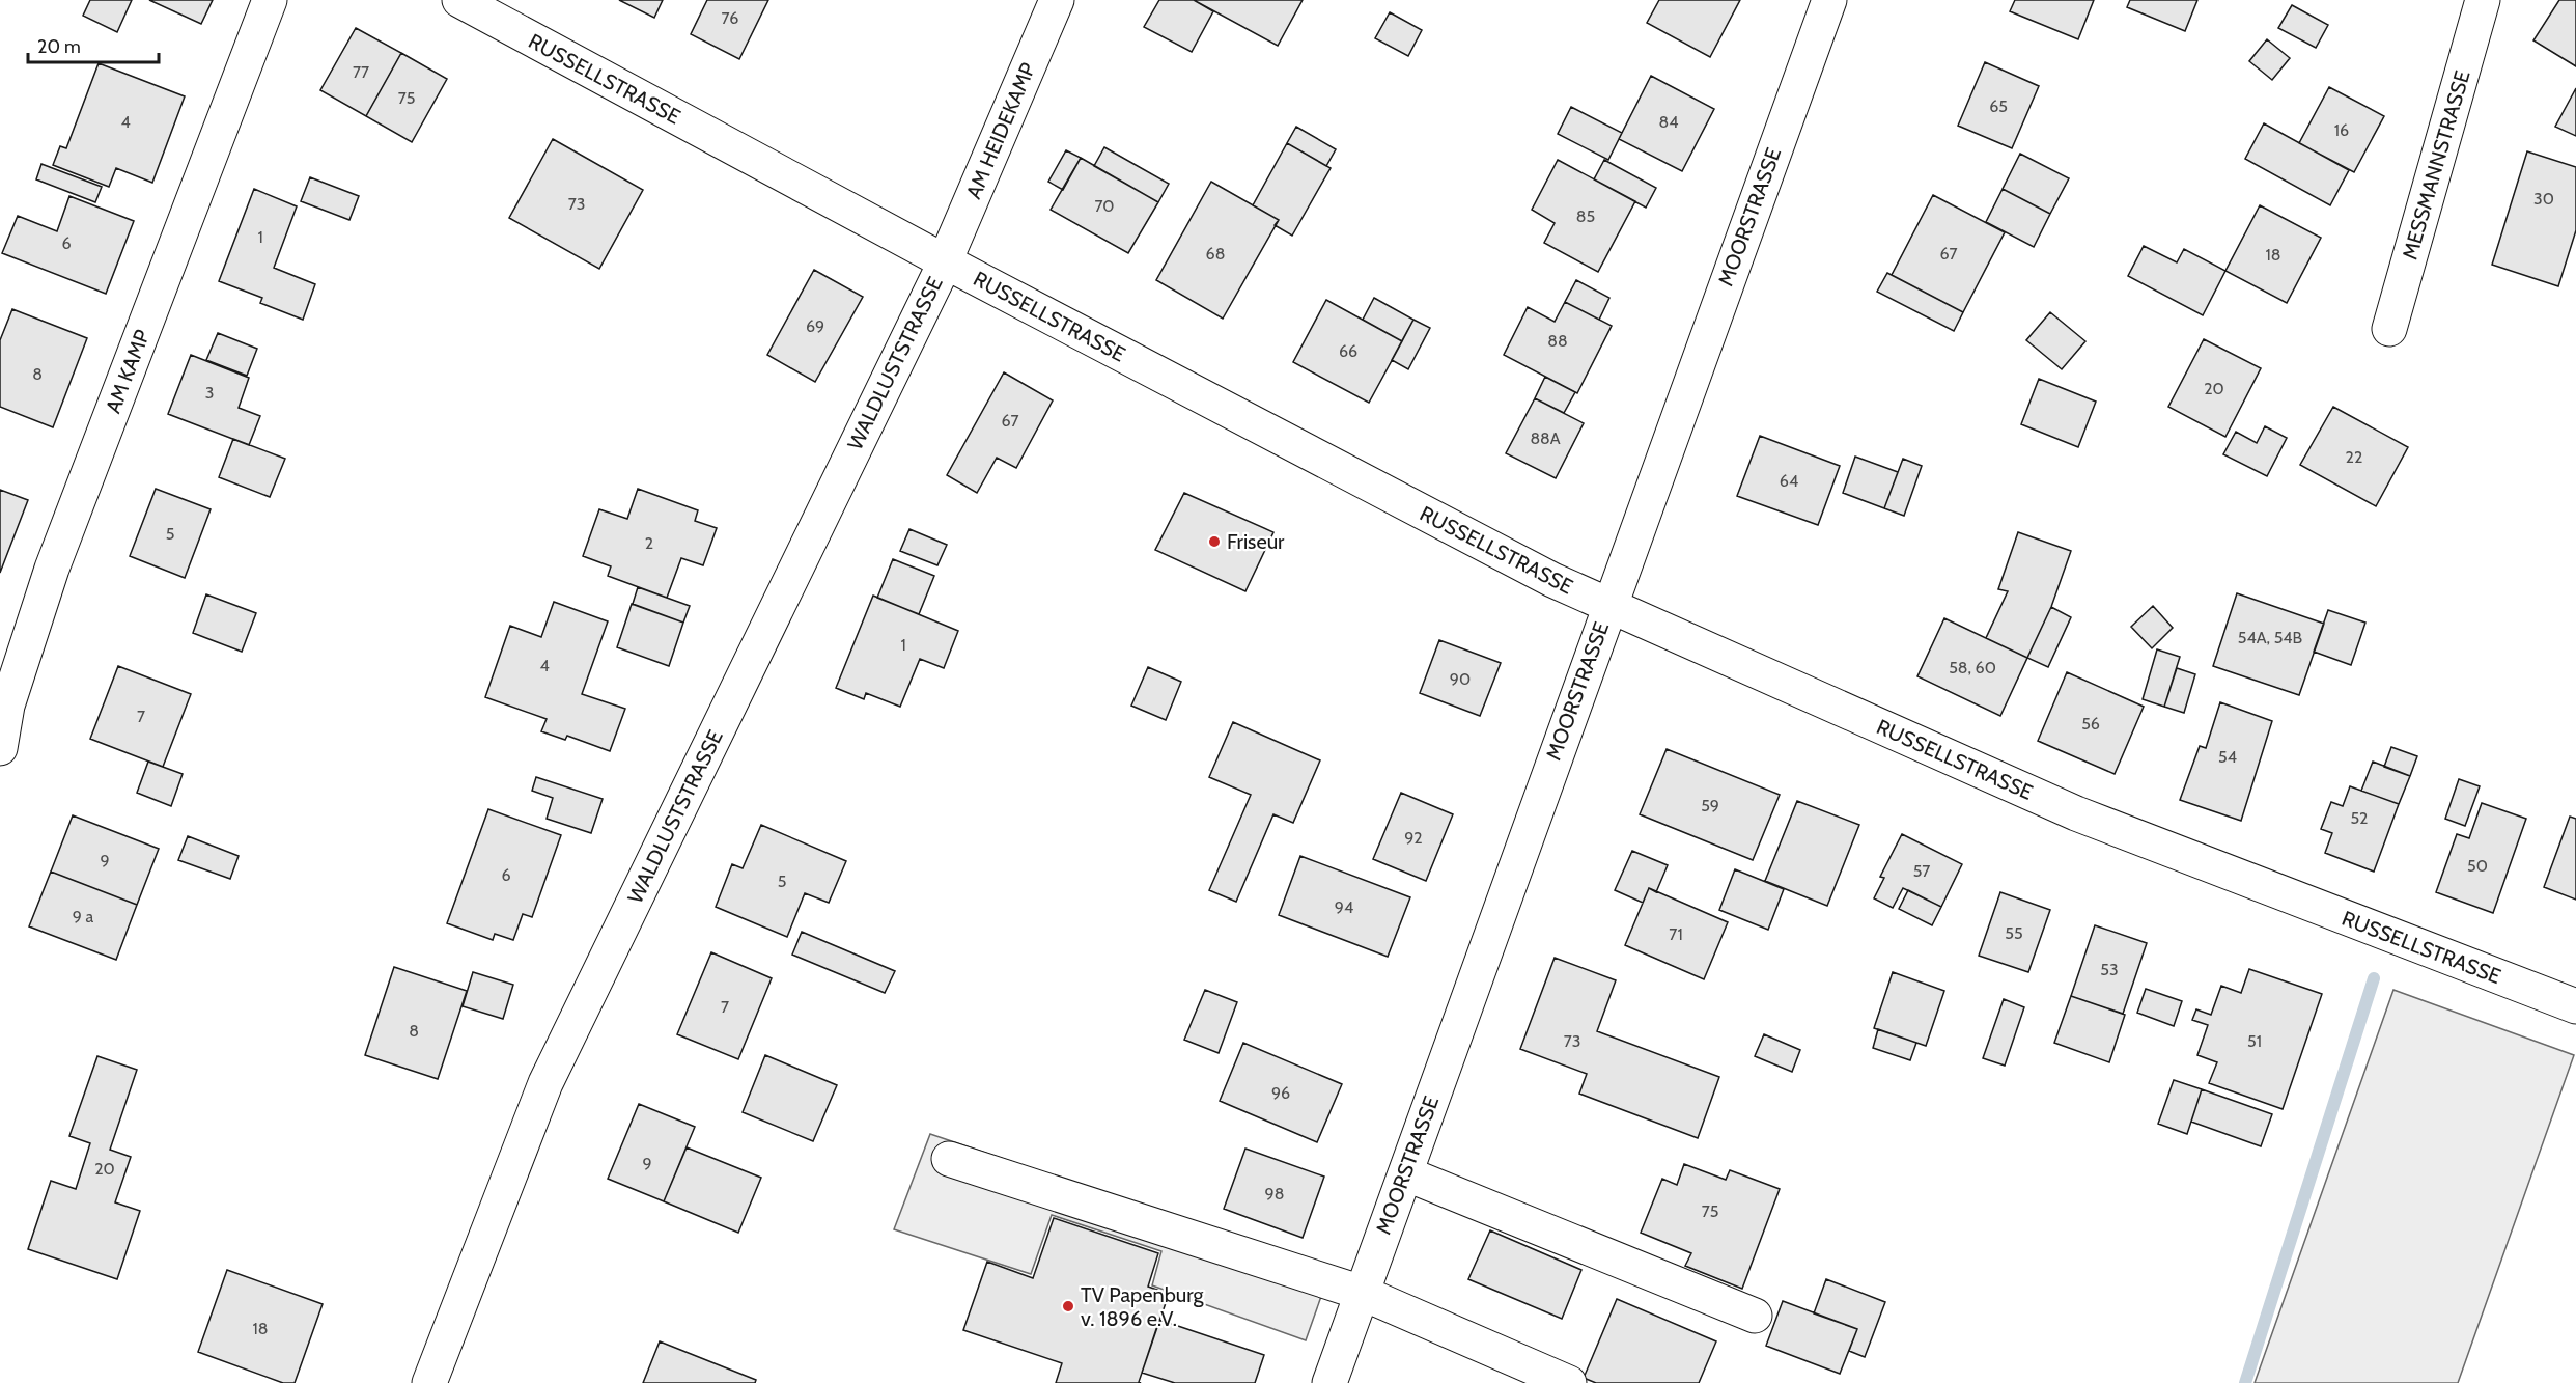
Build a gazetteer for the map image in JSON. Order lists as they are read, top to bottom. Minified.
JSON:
{"streets":{"street":["RUSSELLSTRASSE","AM HEIDEKAMP","MESSMANNSTRASSE","MOORSTRASSE","WALDLUSTSTRASSE","AM KAMP"]},"crossings":[["RUSSELLSTRASSE","AM HEIDEKAMP"],["RUSSELLSTRASSE","MOORSTRASSE"],["RUSSELLSTRASSE","WALDLUSTSTRASSE"],["AM HEIDEKAMP","WALDLUSTSTRASSE"]],"places":["Friseur","TV Papenburg v. 1896 e.V."],"house_numbers":["76","77","75","65","4","84","16","30","73","70","85","1","6","68","67","18","69","88","66","8","20","3","67","88A","22","64","5","2","54A, 54B","1","4","58, 60","90","7","56","54","59","52","92","9","50","57","6","5","94","9 a","55","71","53","7","8","73","51","96","9","20","98","75","18"],"scale_bar":"20 m"}
